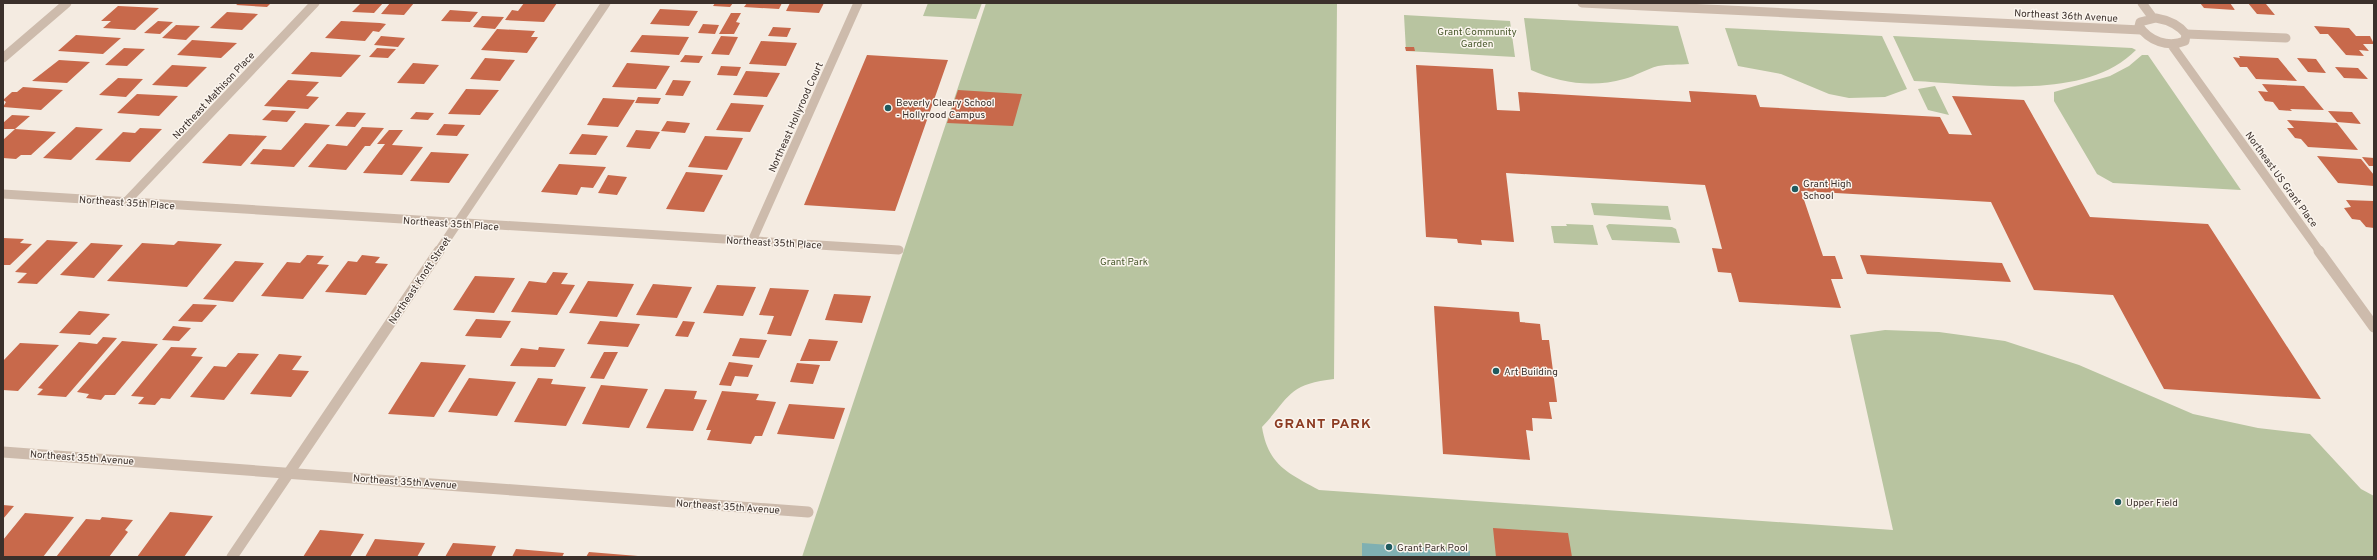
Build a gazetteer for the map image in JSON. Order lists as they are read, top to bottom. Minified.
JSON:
{"streets":{"street":["Northeast 36th Avenue","Northeast Mathison Place","Northeast Hollyrood Court","Northeast US Grant Place","Northeast 35th Place","Northeast Knott Street","Northeast 35th Avenue"]},"crossings":[["Northeast Mathison Place","Northeast 35th Place"],["Northeast Hollyrood Court","Northeast 35th Place"],["Northeast 35th Place","Northeast Knott Street"],["Northeast Knott Street","Northeast 35th Avenue"]],"districts":["GRANT PARK"],"parks":["Grant Community Garden","Grant Park"],"places":["Beverly Cleary School - Hollyrood Campus","Grant High School","Art Building","Upper Field","Grant Park Pool"]}
